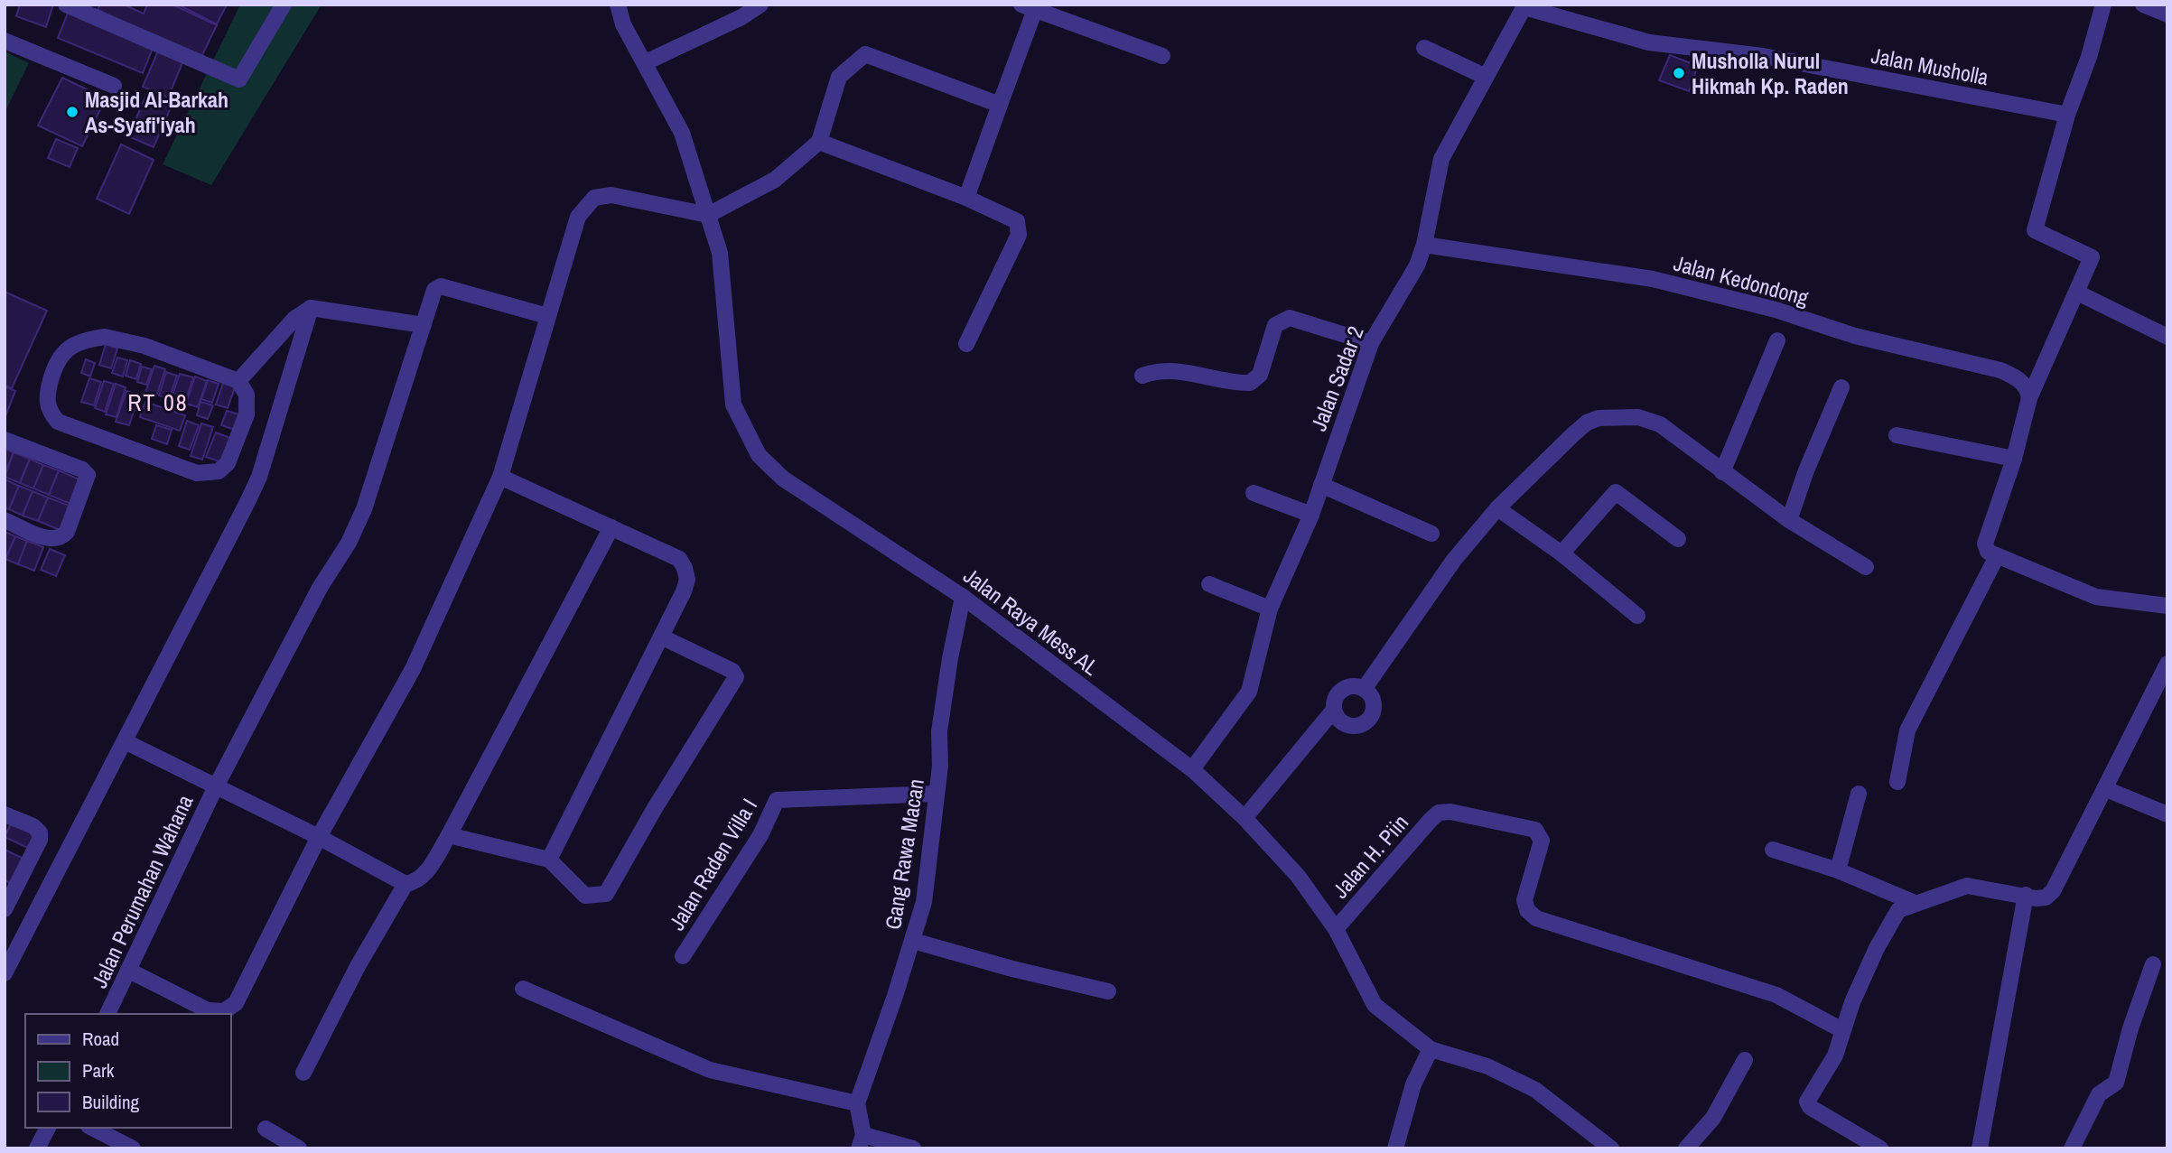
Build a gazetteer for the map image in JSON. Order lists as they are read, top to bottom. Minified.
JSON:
{"streets":{"street":["Jalan Musholla","Jalan Kedondong","Jalan Sadar 2","Jalan Raya Mess AL","Gang Rawa Macan","Jalan H. Piin","Jalan Raden Villa I","Jalan Perumahan Wahana"]},"crossings":[["Jalan Musholla","Jalan Sadar 2"],["Jalan Kedondong","Jalan Sadar 2"],["Jalan Sadar 2","Jalan Raya Mess AL"],["Jalan Raya Mess AL","Gang Rawa Macan"],["Jalan Raya Mess AL","Jalan H. Piin"],["Gang Rawa Macan","Jalan Raden Villa I"]],"districts":["RT 08"],"places":["Musholla Nurul Hikmah Kp. Raden","Masjid Al-Barkah As-Syafi'iyah"],"legend":["Road","Park","Building"]}
